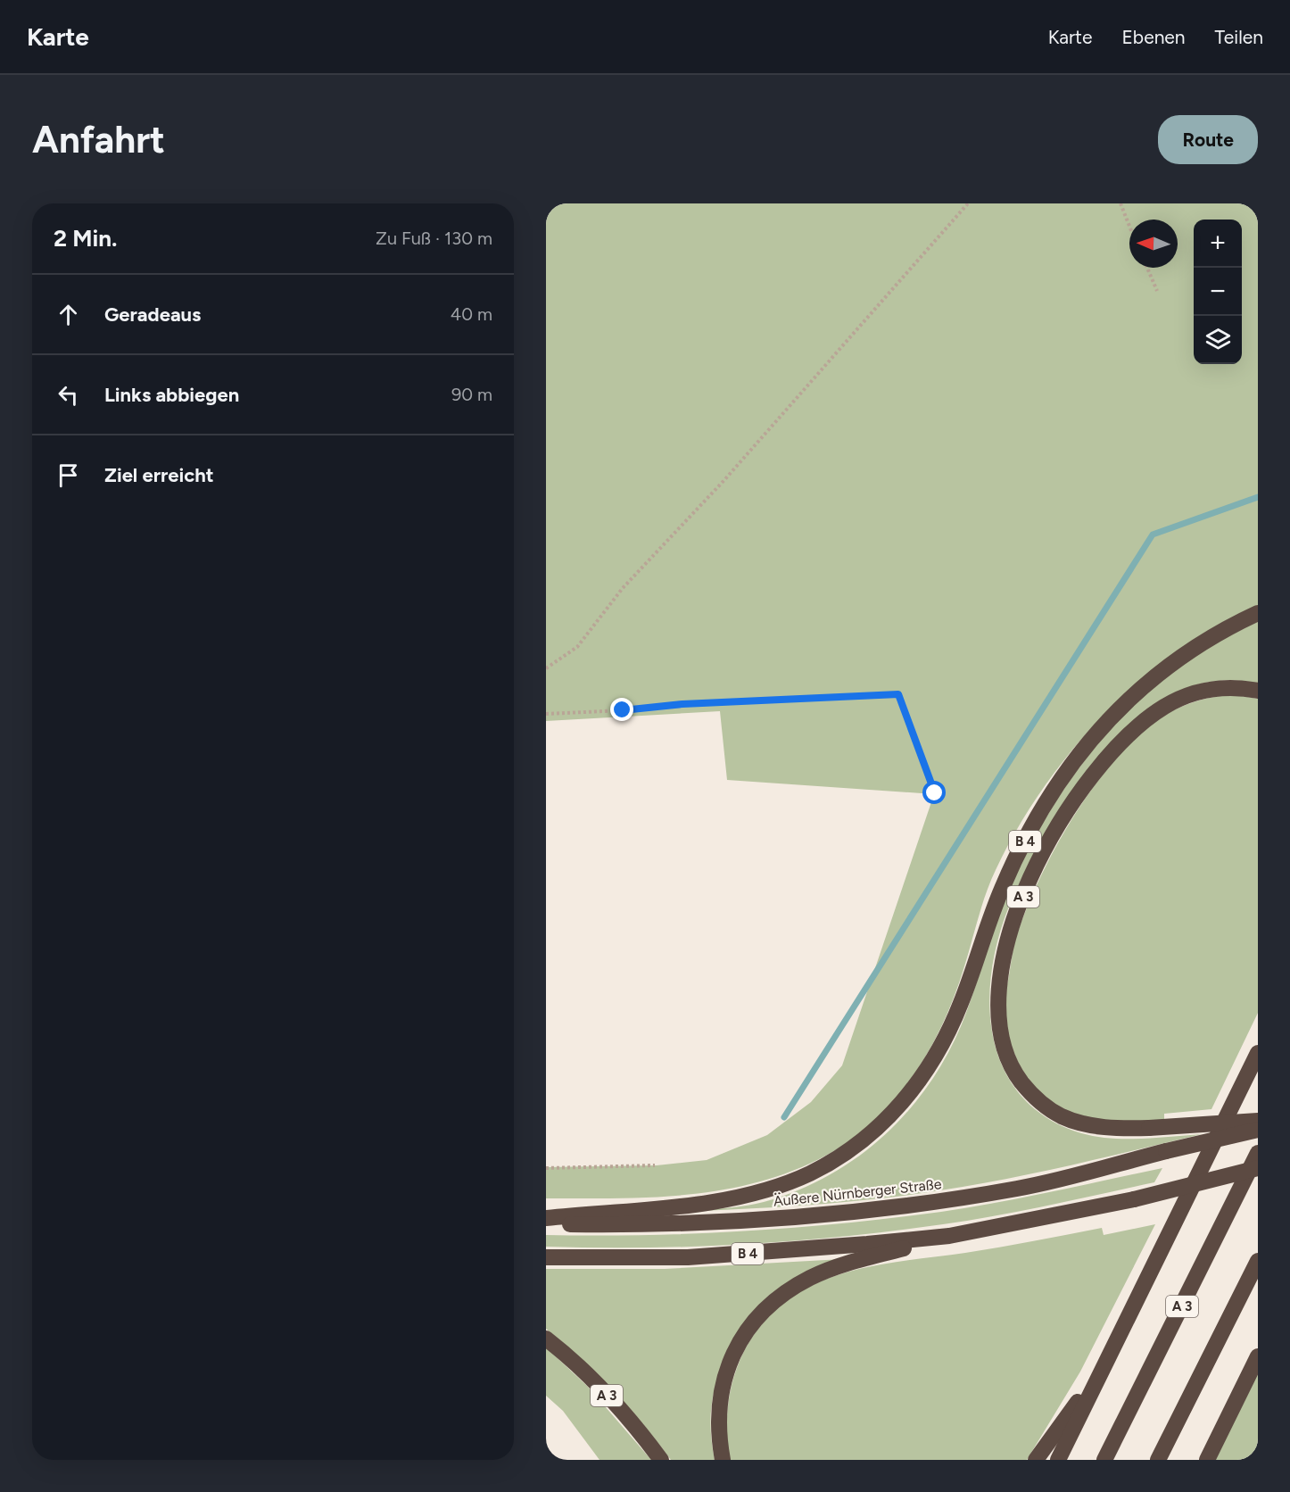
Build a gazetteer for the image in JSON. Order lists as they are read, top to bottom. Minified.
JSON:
{"streets":{"highway":["B 4","A 3","Äußere Nürnberger Straße"]},"north":"left","page":{"header":"Karte","nav":["Karte","Ebenen","Teilen"],"buttons":"Route","title":"Anfahrt","heading":["2 Min.","Zu Fuß · 130 m"],"map_buttons":["+","−"],"list":[["Geradeaus","40 m"],["Links abbiegen","90 m"],"Ziel erreicht"]}}
